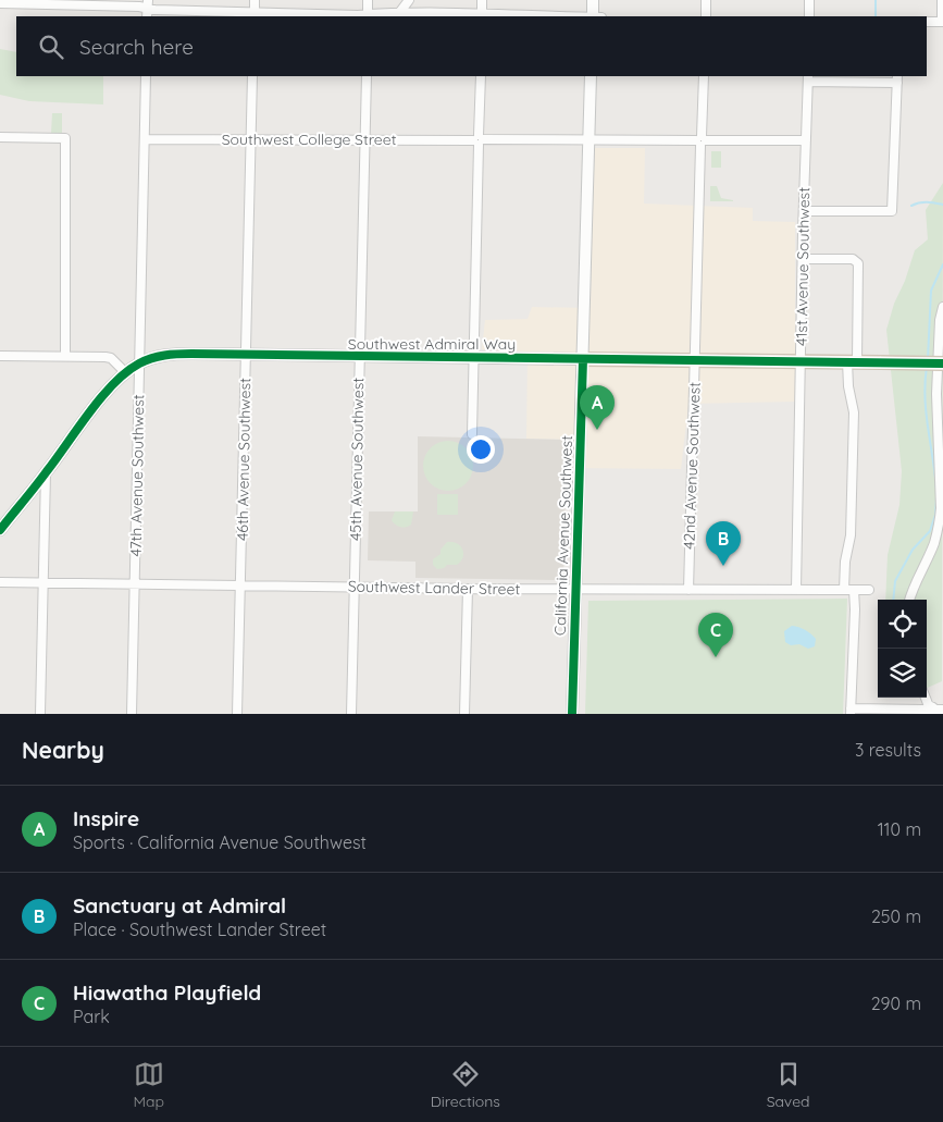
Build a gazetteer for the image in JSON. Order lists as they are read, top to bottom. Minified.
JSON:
{"streets":{"main road":["Southwest Admiral Way","California Avenue Southwest"],"street":["Southwest College Street","41st Avenue Southwest","46th Avenue Southwest","45th Avenue Southwest","42nd Avenue Southwest","47th Avenue Southwest","Southwest Lander Street"]},"crossings":[["Southwest College Street","41st Avenue Southwest"],["Southwest College Street","46th Avenue Southwest"],["Southwest College Street","45th Avenue Southwest"],["Southwest College Street","42nd Avenue Southwest"],["Southwest College Street","47th Avenue Southwest"],["Southwest College Street","California Avenue Southwest"],["41st Avenue Southwest","Southwest Admiral Way"],["41st Avenue Southwest","Southwest Lander Street"],["Southwest Admiral Way","46th Avenue Southwest"],["Southwest Admiral Way","45th Avenue Southwest"],["Southwest Admiral Way","42nd Avenue Southwest"],["Southwest Admiral Way","47th Avenue Southwest"],["Southwest Admiral Way","California Avenue Southwest"],["46th Avenue Southwest","Southwest Lander Street"],["45th Avenue Southwest","Southwest Lander Street"],["42nd Avenue Southwest","Southwest Lander Street"],["47th Avenue Southwest","Southwest Lander Street"],["California Avenue Southwest","Southwest Lander Street"]],"page":{"search":"Search here","pins":["A","B","C"],"heading":["Nearby","3 results"],"list":[{"mark":"A","name":"Inspire","note":"Sports · California Avenue Southwest","value":"110 m"},{"mark":"B","name":"Sanctuary at Admiral","note":"Place · Southwest Lander Street","value":"250 m"},{"mark":"C","name":"Hiawatha Playfield","note":"Park","value":"290 m"}],"nav":["Map","Directions","Saved"]}}
